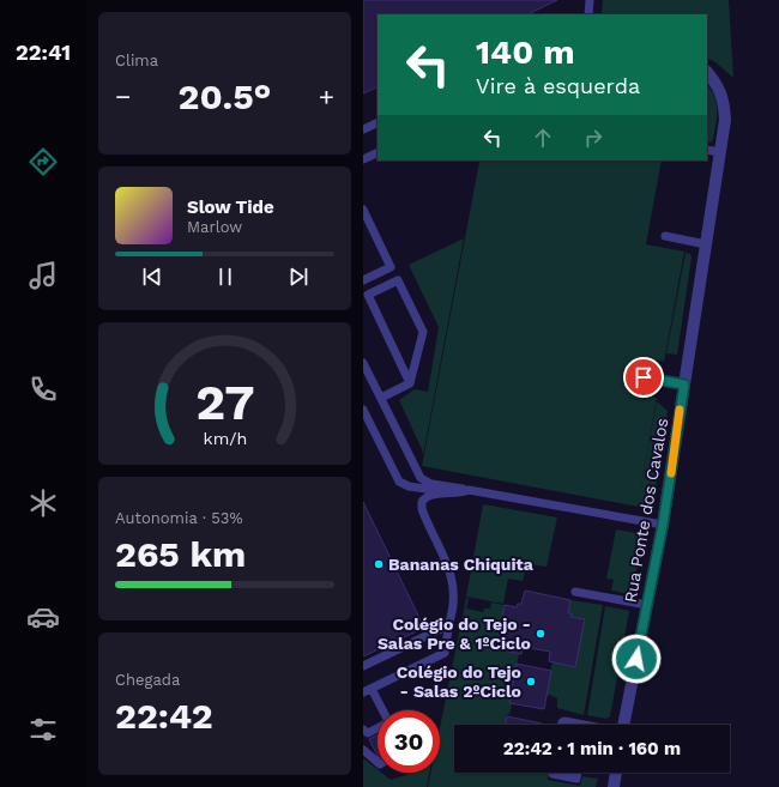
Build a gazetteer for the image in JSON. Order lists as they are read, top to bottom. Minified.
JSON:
{"streets":{"street":["Rua Ponte dos Cavalos"]},"places":["Bananas Chiquita","Colégio do Tejo - Salas Pre & 1ºCiclo","Colégio do Tejo - Salas 2ºCiclo"],"page":{"tabs":"22:41","tile":["Clima",["Autonomia · 53%","265 km"],["Chegada","22:42"]],"turn":["140 m","Vire à esquerda"],"heat":["−","20.5°","+"],"song":["Slow Tide","Marlow"],"limit":"30","trip":"22:42 · 1 min · 160 m","gauge":["27","km/h"]}}
